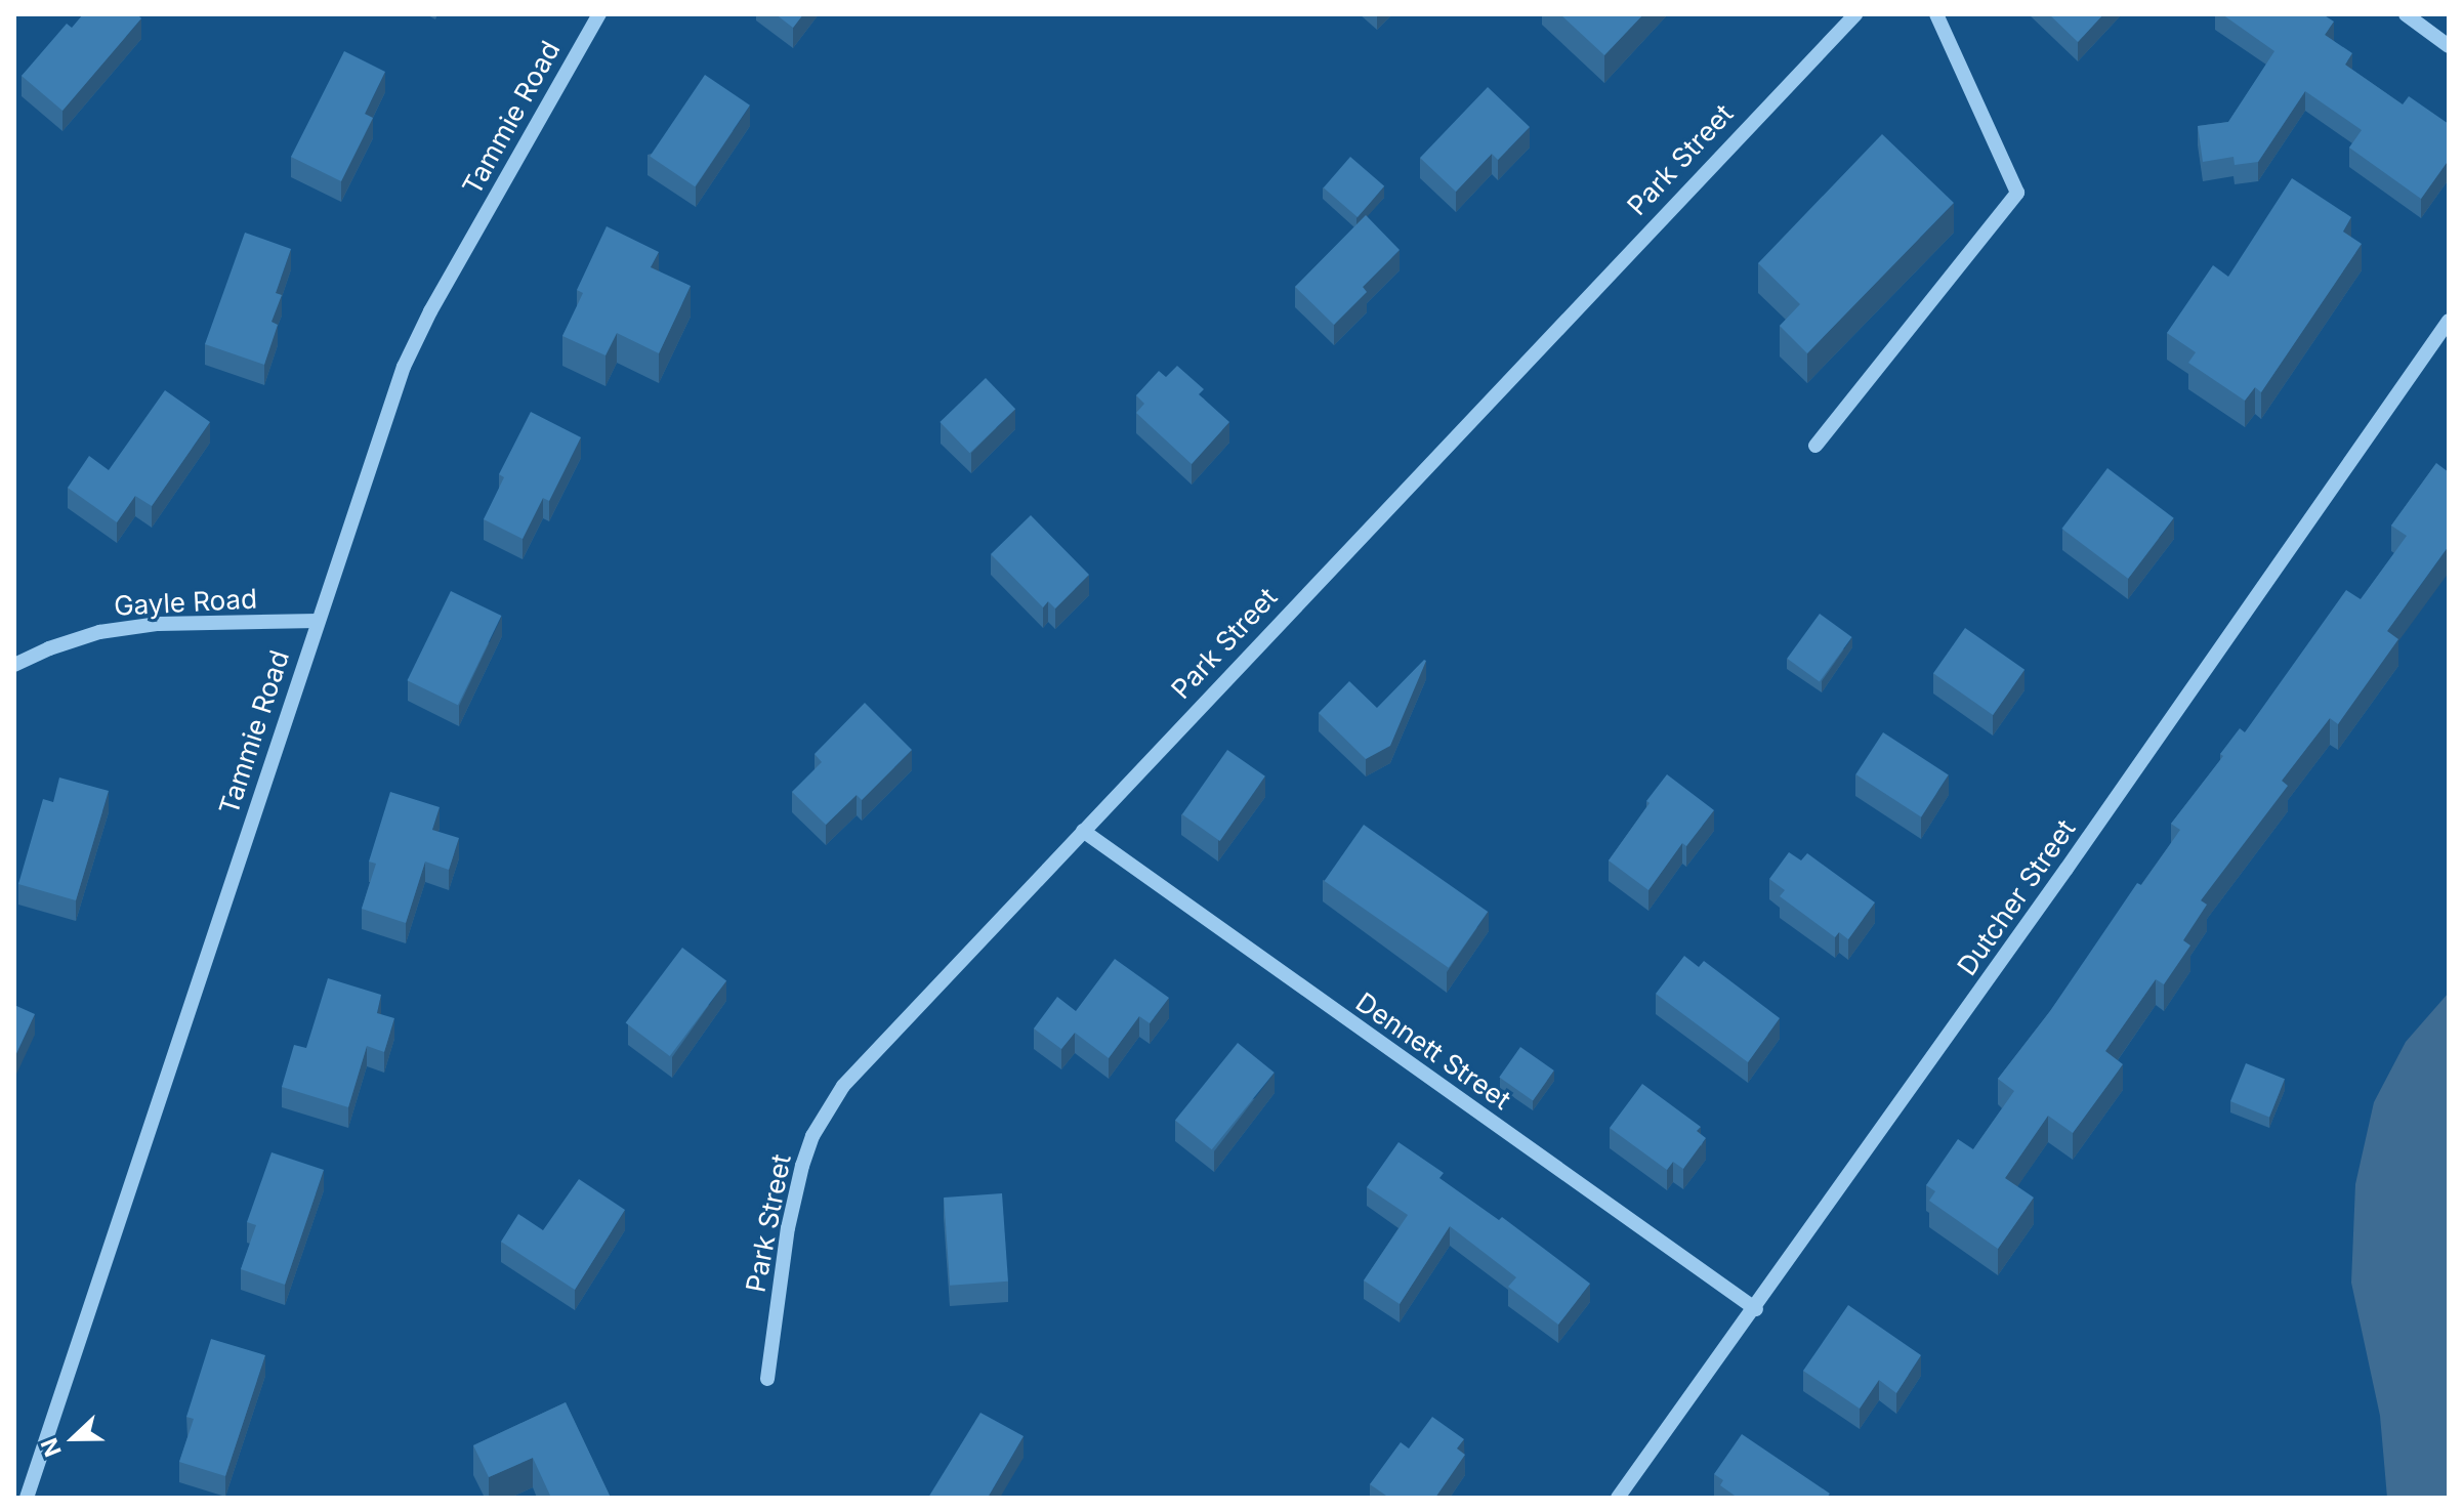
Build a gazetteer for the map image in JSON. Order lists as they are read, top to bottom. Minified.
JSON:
{"streets":{"street":["Tammie Road","Park Street","Gayle Road","Dutcher Street","Dennett Street"]},"crossings":[["Tammie Road","Gayle Road"],["Park Street","Dennett Street"],["Dutcher Street","Dennett Street"]],"north":"left"}
